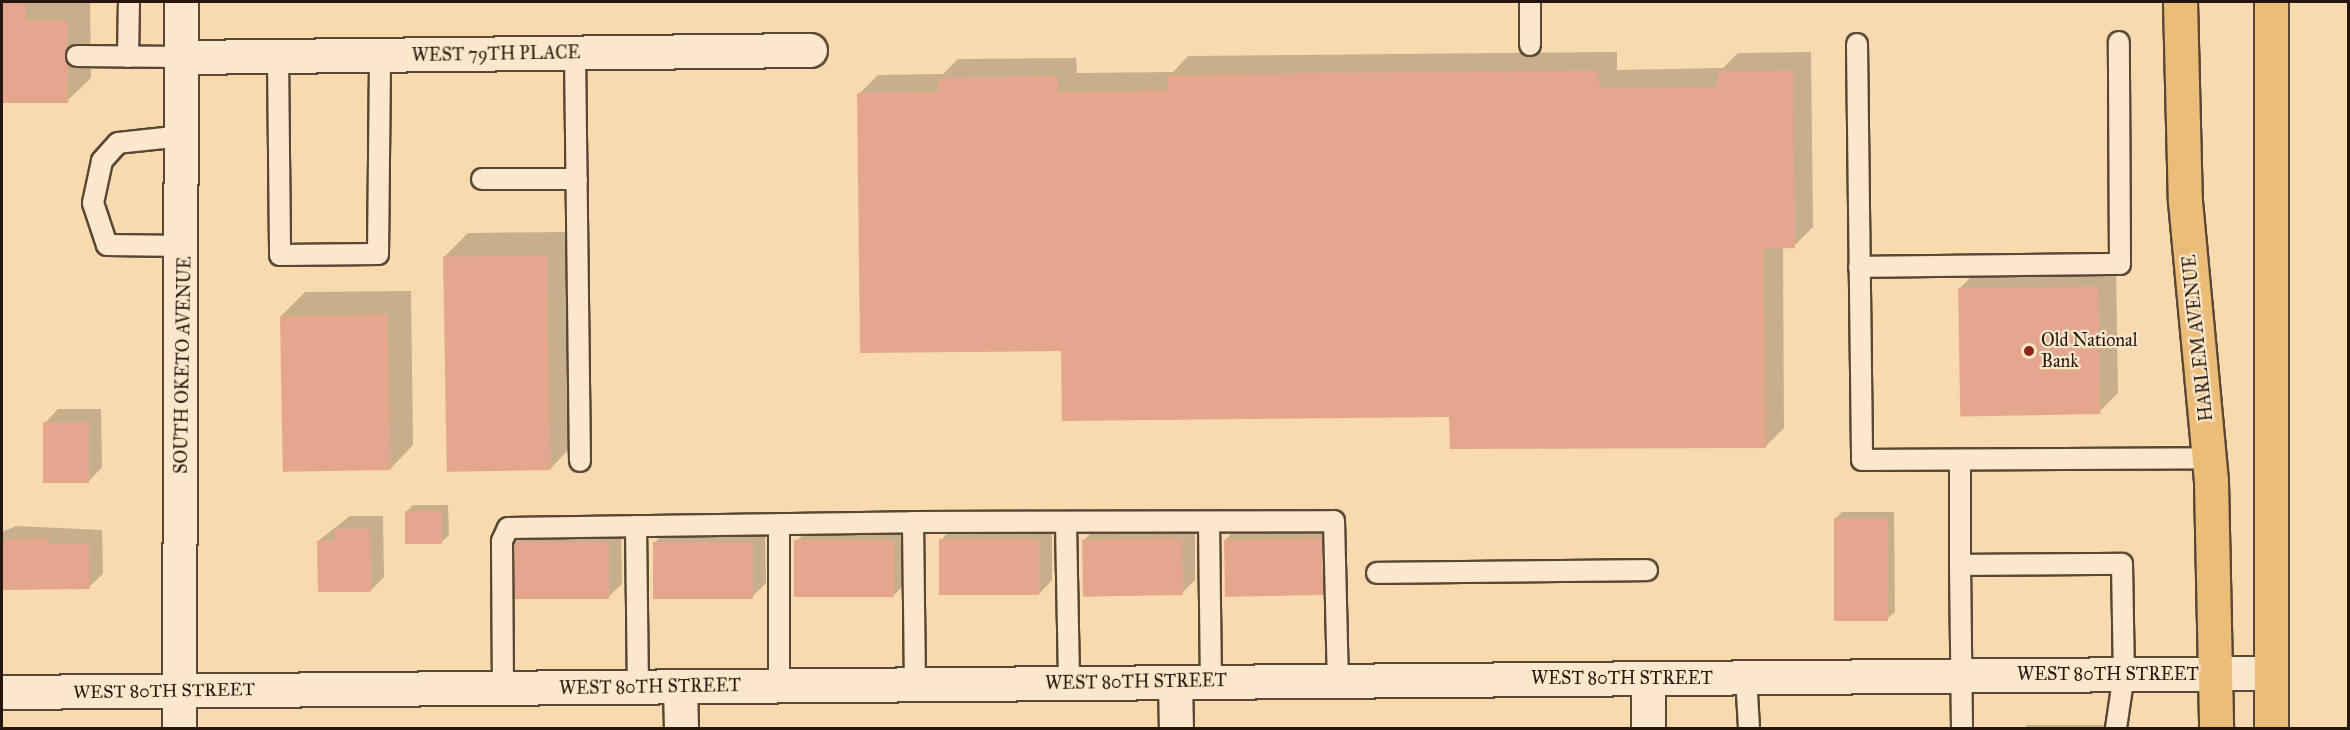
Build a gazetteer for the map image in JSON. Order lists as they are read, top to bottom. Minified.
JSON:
{"streets":{"main road":["HARLEM AVENUE"],"street":["WEST 79TH PLACE","SOUTH OKETO AVENUE","WEST 80TH STREET"]},"crossings":[["WEST 79TH PLACE","SOUTH OKETO AVENUE"],["HARLEM AVENUE","WEST 80TH STREET"],["SOUTH OKETO AVENUE","WEST 80TH STREET"]],"places":["Old National Bank"]}
